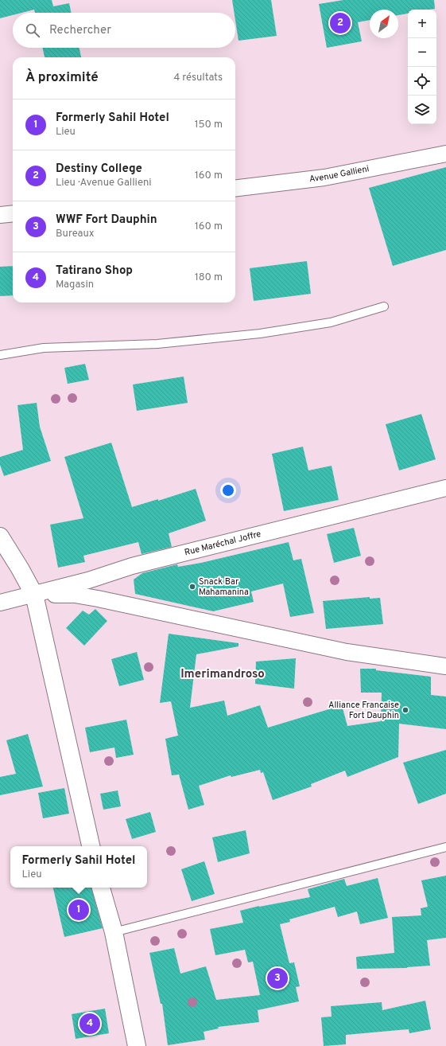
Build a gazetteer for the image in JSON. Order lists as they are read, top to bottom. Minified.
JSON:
{"streets":{"street":["Avenue Gallieni","Rue Maréchal Joffre"]},"districts":["Imerimandroso"],"places":["Snack Bar Mahamanina","Alliance Francaise Fort Dauphin"],"north":"top right","page":{"map_buttons":["+","−"],"pins":["2","1","3","4"],"search":"Rechercher","heading":["À proximité","4 résultats"],"list":[{"mark":"1","name":"Formerly Sahil Hotel","note":"Lieu","value":"150 m"},{"mark":"2","name":"Destiny College","note":"Lieu · Avenue Gallieni","value":"160 m"},{"mark":"3","name":"WWF Fort Dauphin","note":"Bureaux","value":"160 m"},{"mark":"4","name":"Tatirano Shop","note":"Magasin","value":"180 m"}],"popup":["Formerly Sahil Hotel","Lieu"]}}
